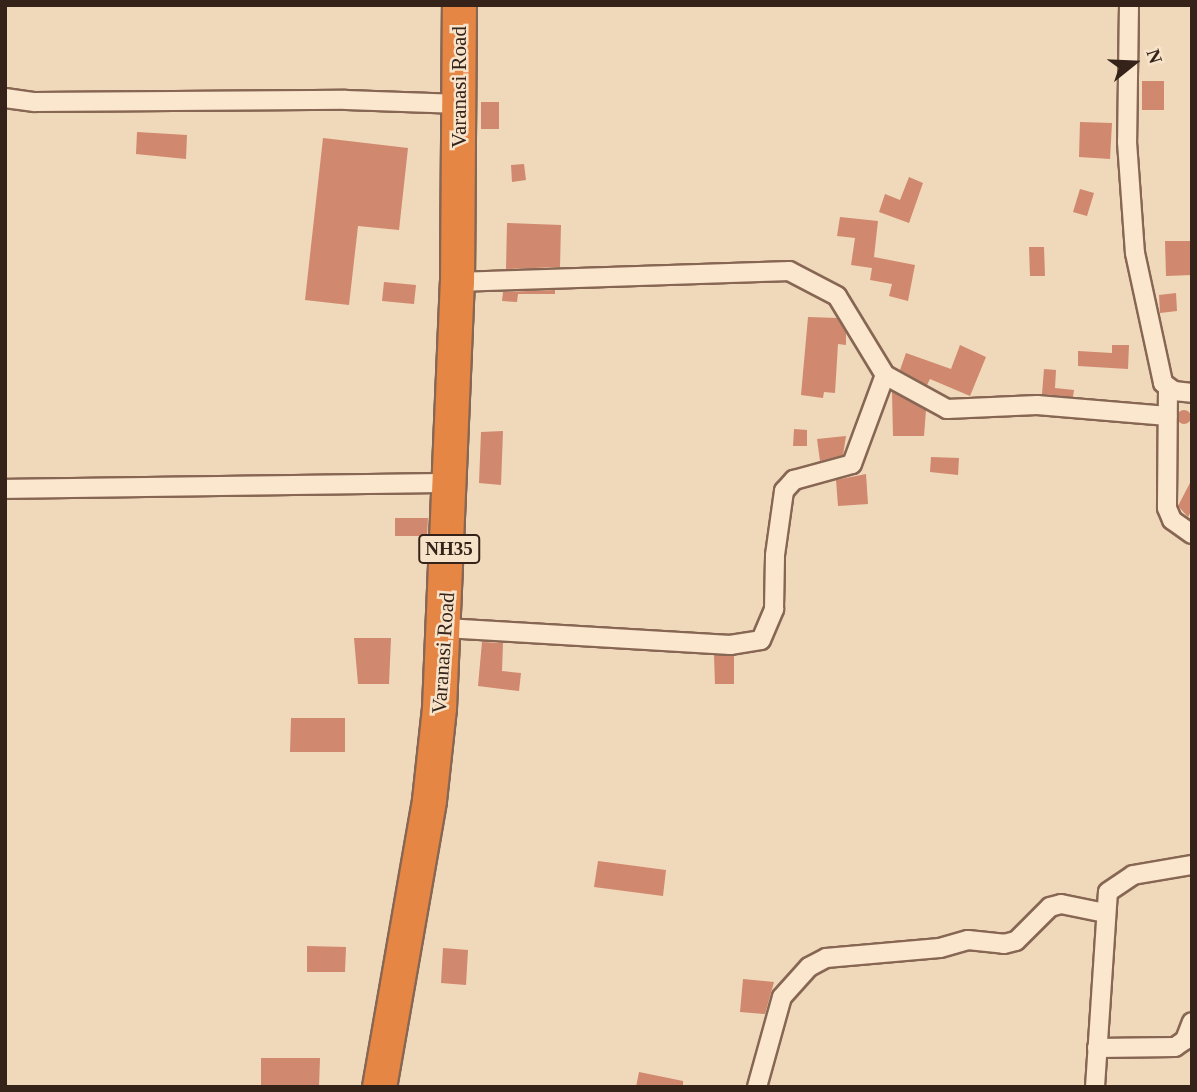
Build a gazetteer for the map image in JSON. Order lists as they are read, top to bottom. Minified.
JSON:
{"streets":{"highway":["Varanasi Road","NH35"]},"north":"right"}
